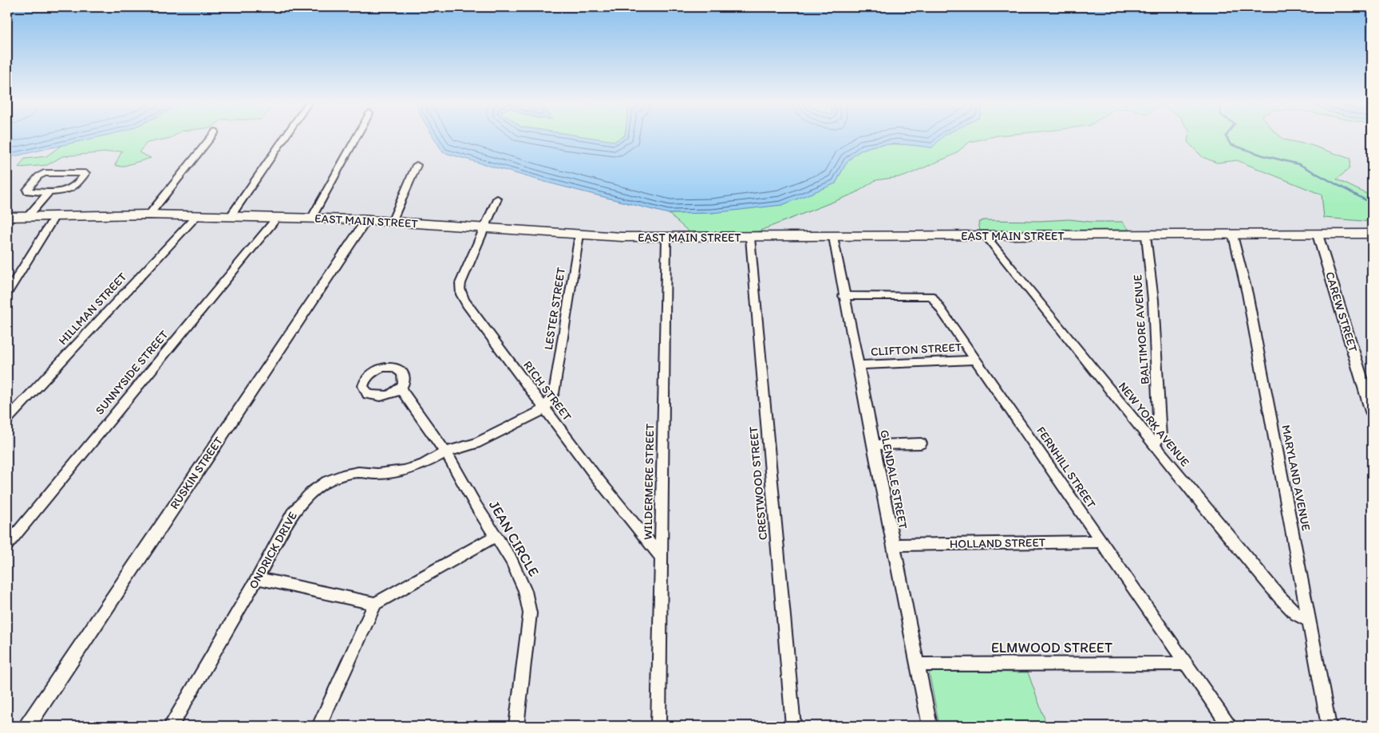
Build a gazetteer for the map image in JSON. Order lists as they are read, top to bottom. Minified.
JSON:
{"streets":{"main road":["EAST MAIN STREET"],"street":["HILLMAN STREET","LESTER STREET","CAREW STREET","BALTIMORE AVENUE","CLIFTON STREET","SUNNYSIDE STREET","RICH STREET","NEW YORK AVENUE","FERNHILL STREET","RUSKIN STREET","MARYLAND AVENUE","GLENDALE STREET","WILDERMERE STREET","CRESTWOOD STREET","JEAN CIRCLE","HOLLAND STREET","ONDRICK DRIVE","ELMWOOD STREET"]},"crossings":[["EAST MAIN STREET","HILLMAN STREET"],["EAST MAIN STREET","LESTER STREET"],["EAST MAIN STREET","CAREW STREET"],["EAST MAIN STREET","BALTIMORE AVENUE"],["EAST MAIN STREET","SUNNYSIDE STREET"],["EAST MAIN STREET","RICH STREET"],["EAST MAIN STREET","NEW YORK AVENUE"],["EAST MAIN STREET","RUSKIN STREET"],["EAST MAIN STREET","MARYLAND AVENUE"],["EAST MAIN STREET","GLENDALE STREET"],["EAST MAIN STREET","WILDERMERE STREET"],["EAST MAIN STREET","CRESTWOOD STREET"],["LESTER STREET","RICH STREET"],["LESTER STREET","ONDRICK DRIVE"],["BALTIMORE AVENUE","NEW YORK AVENUE"],["CLIFTON STREET","FERNHILL STREET"],["CLIFTON STREET","GLENDALE STREET"],["RICH STREET","WILDERMERE STREET"],["RICH STREET","ONDRICK DRIVE"],["NEW YORK AVENUE","MARYLAND AVENUE"],["FERNHILL STREET","GLENDALE STREET"],["FERNHILL STREET","HOLLAND STREET"],["FERNHILL STREET","ELMWOOD STREET"],["GLENDALE STREET","HOLLAND STREET"],["GLENDALE STREET","ELMWOOD STREET"],["JEAN CIRCLE","ONDRICK DRIVE"]]}
